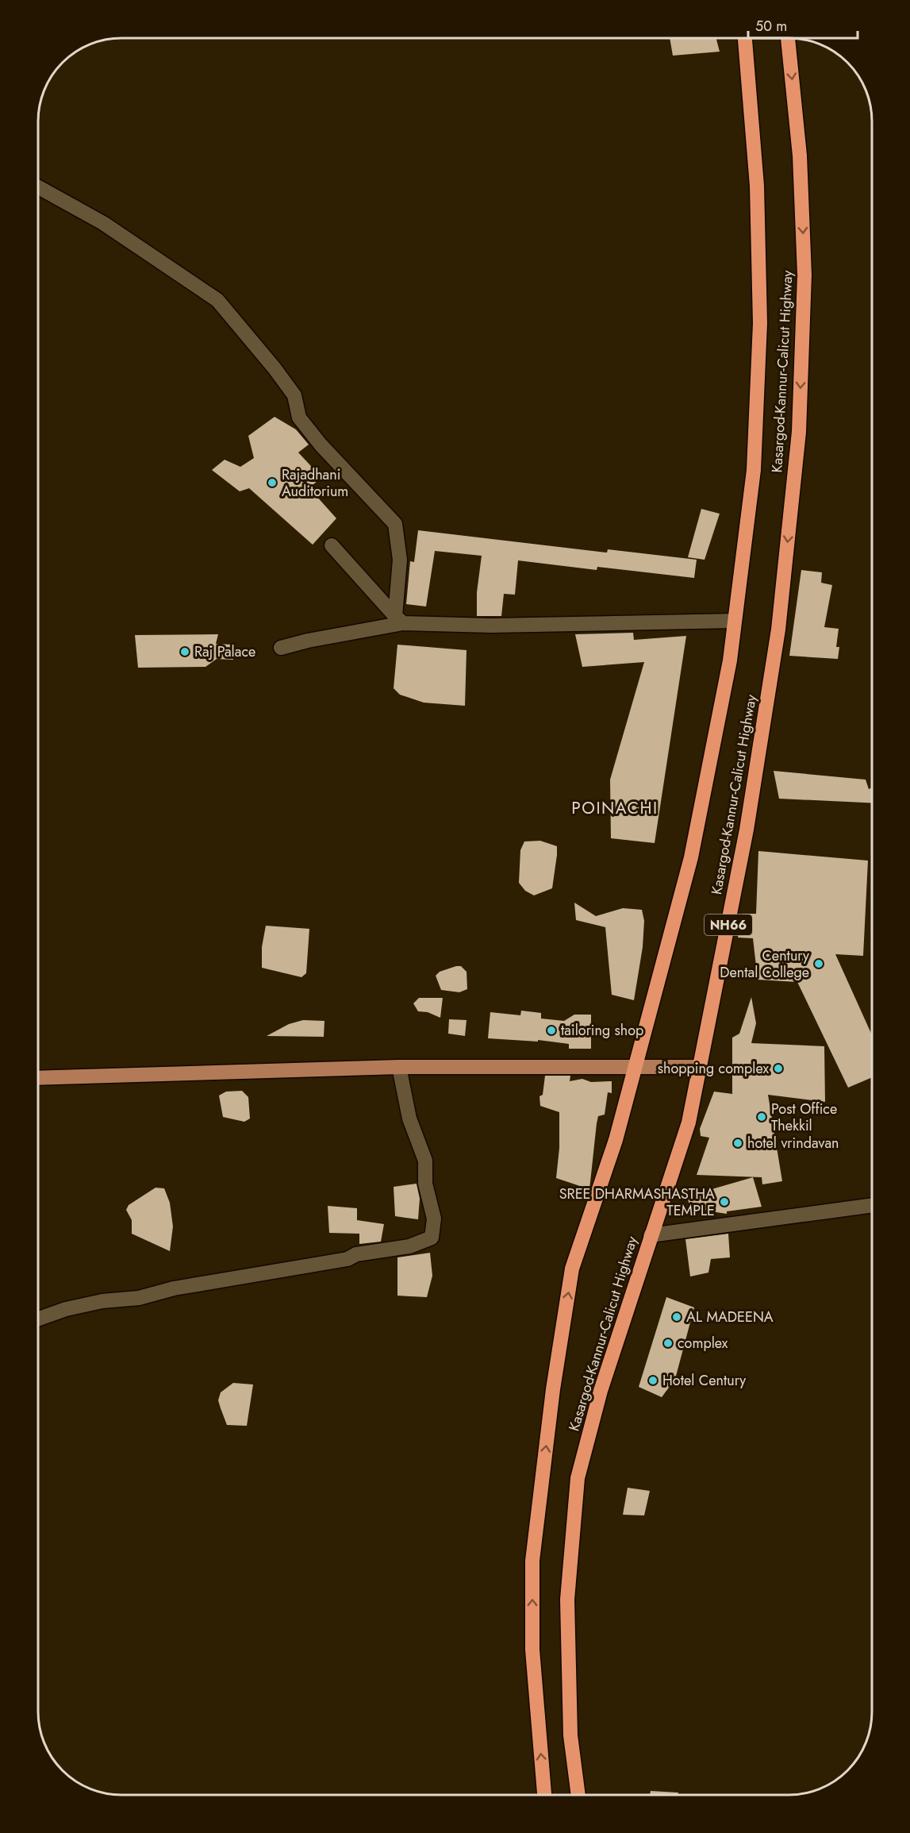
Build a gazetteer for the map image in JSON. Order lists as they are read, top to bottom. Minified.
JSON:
{"streets":{"highway":["Kasargod-Kannur-Calicut Highway","NH66"]},"districts":["POINACHI"],"places":["Rajadhani Auditorium","Raj Palace","Century Dental College","tailoring shop","shopping complex","Post Office Thekkil","hotel vrindavan","SREE DHARMASHASTHA TEMPLE","AL MADEENA","complex","Hotel Century"],"scale_bar":"50 m"}
